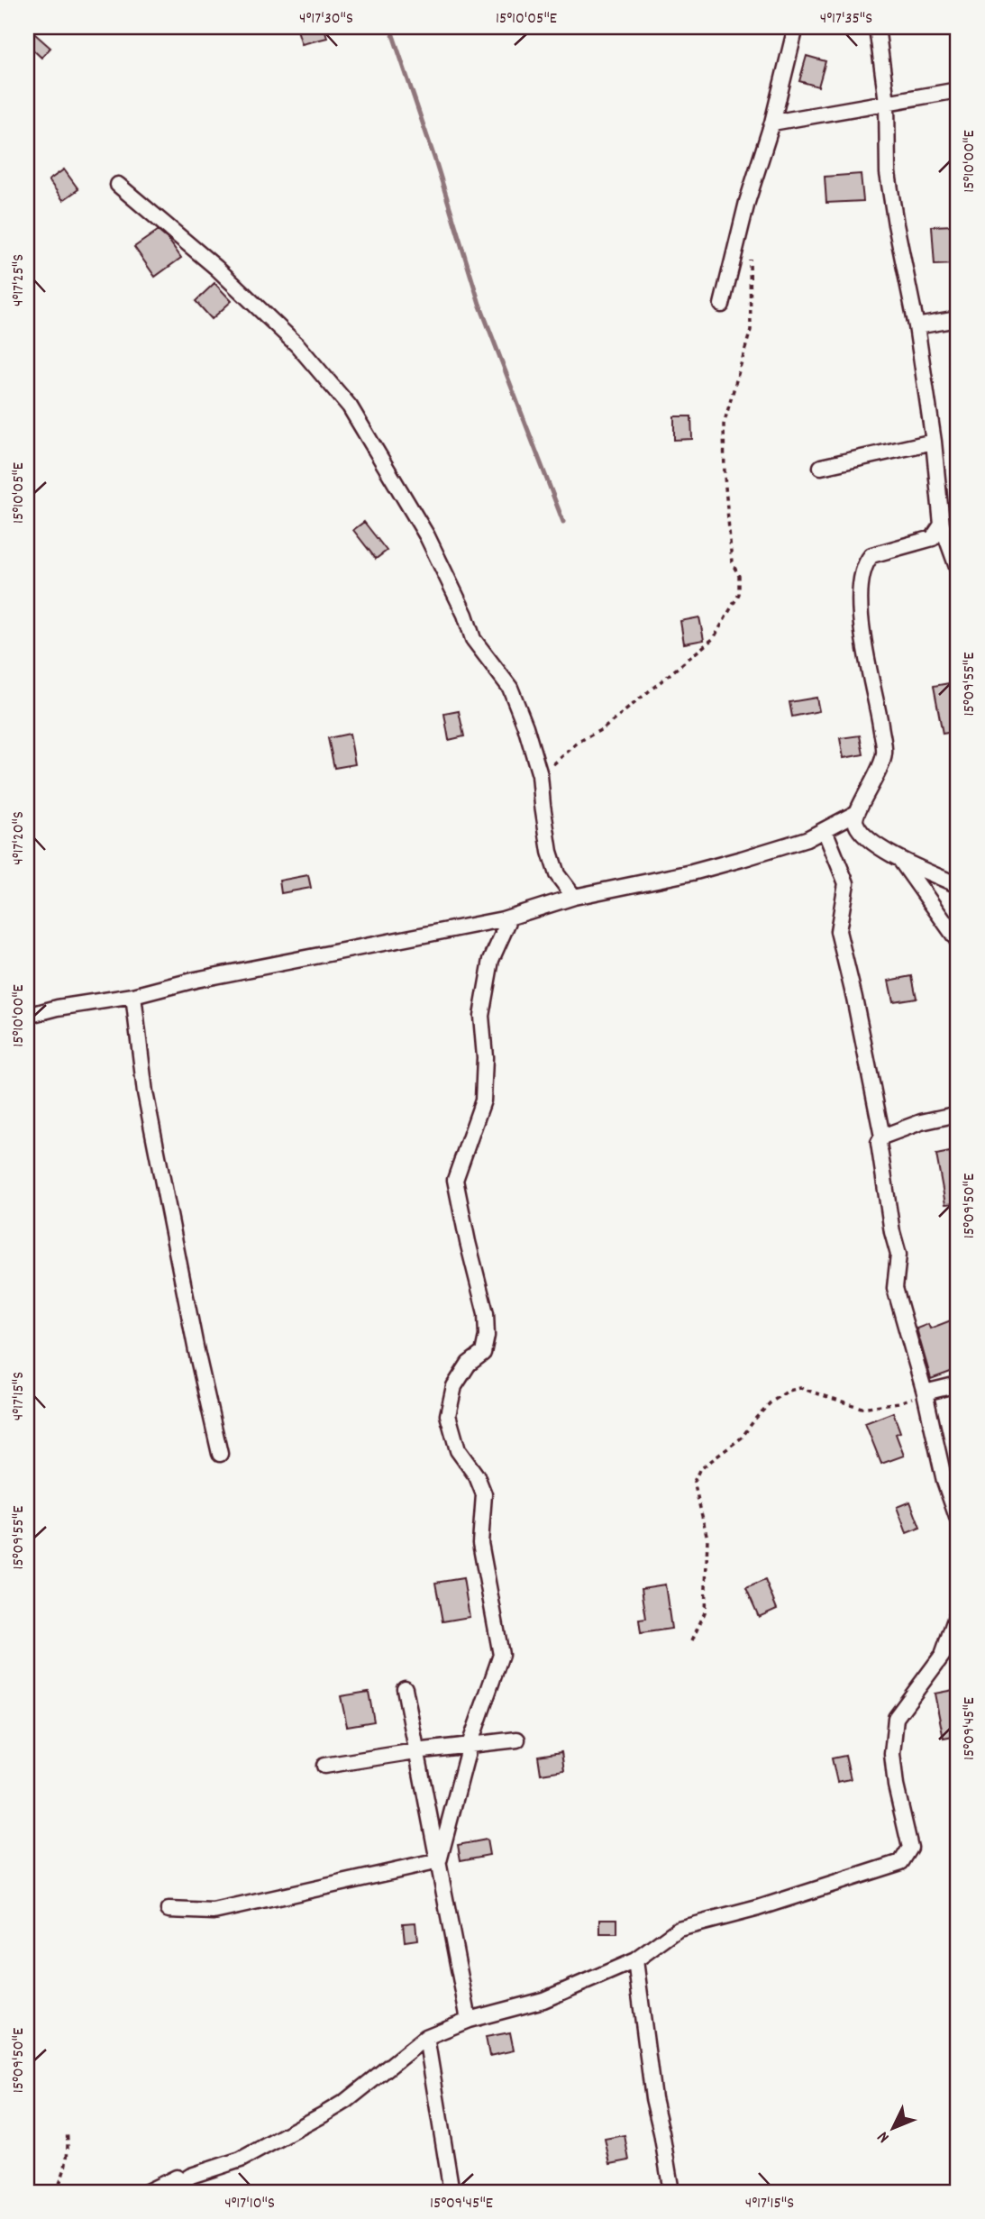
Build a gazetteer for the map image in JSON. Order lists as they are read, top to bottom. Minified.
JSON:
{"north":"bottom left","coordinates":["4°17'30\"S","15°10'05\"E","4°17'35\"S","15°10'00\"E","4°17'25\"S","15°09'55\"E","4°17'20\"S","15°09'50\"E","4°17'15\"S","15°09'45\"E","4°17'10\"S"]}
